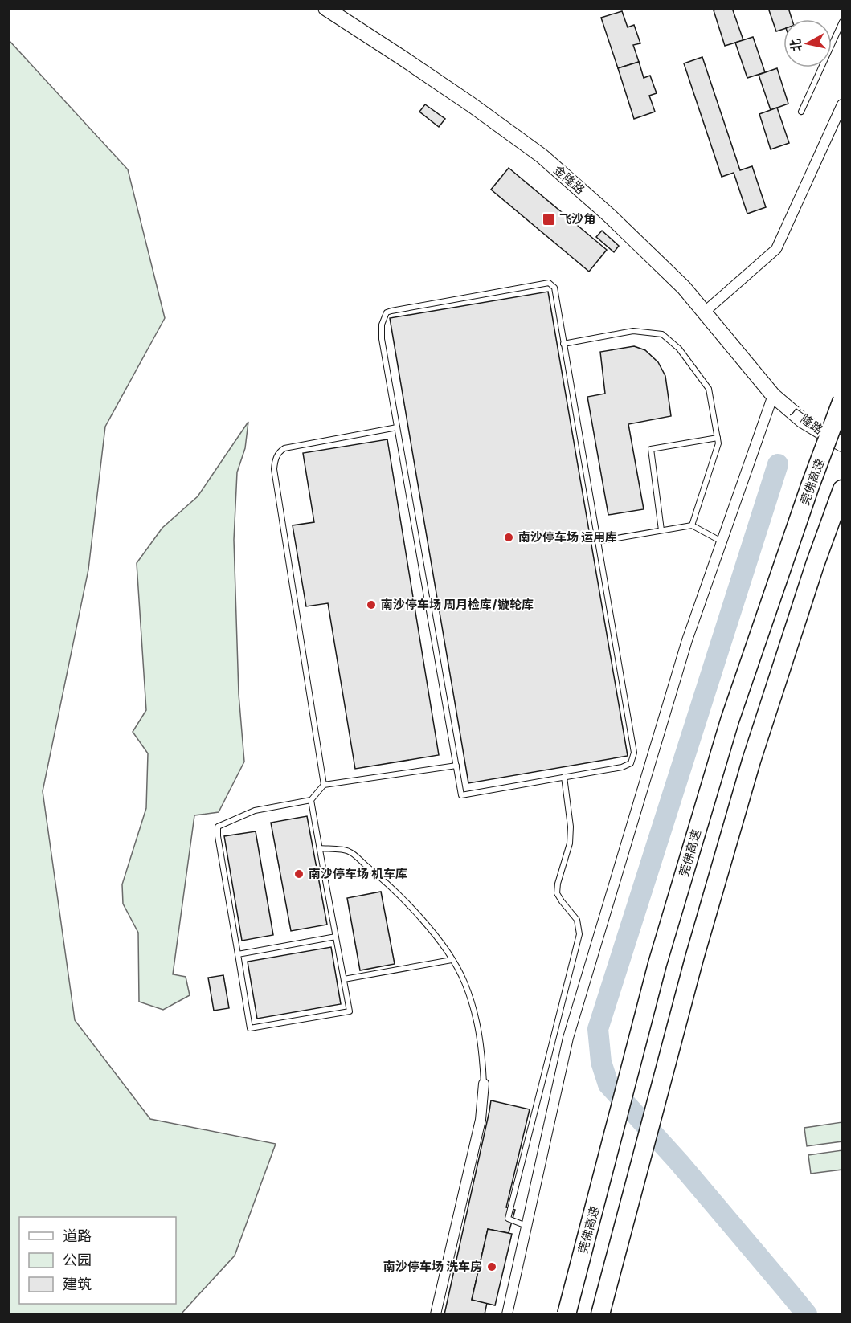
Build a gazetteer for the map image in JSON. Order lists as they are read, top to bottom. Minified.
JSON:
{"streets":{"highway":["莞佛高速"],"main road":["金隆路","广隆路"]},"crossings":[["金隆路","广隆路"]],"places":{"transit":["飞沙角"],"other":["南沙停车场 运用库","南沙停车场 周月检库/镟轮库","南沙停车场 机车库","南沙停车场 洗车房"]},"legend":["道路","公园","建筑"],"north":"left"}
